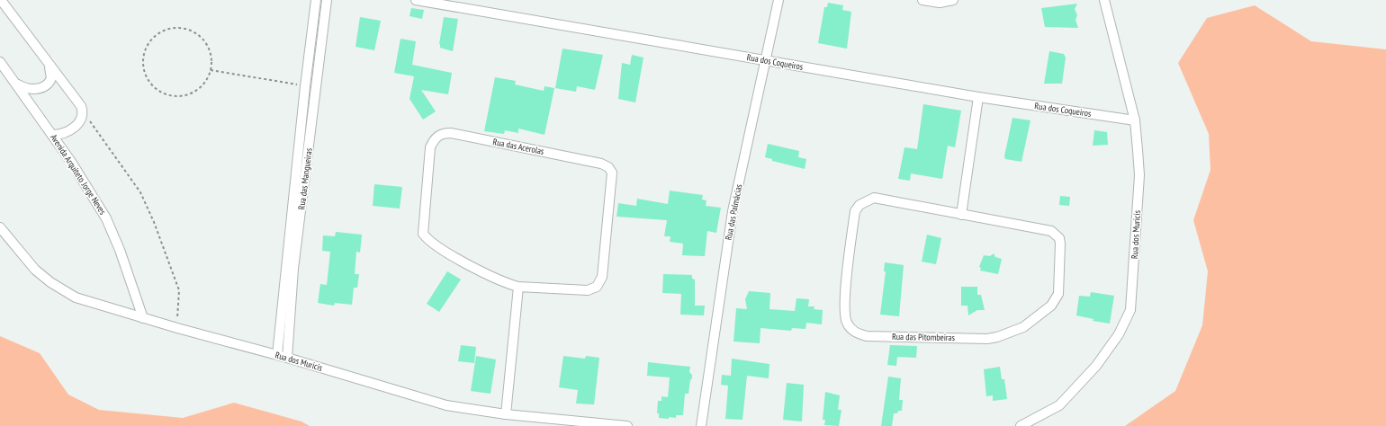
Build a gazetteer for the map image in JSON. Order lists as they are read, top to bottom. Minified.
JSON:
{"streets":{"street":["Rua dos Coqueiros","Rua das Acerolas","Avenida Arquiteto Jorge Neves","Rua das Mangueiras","Rua das Palmácias","Rua dos Muricis","Rua das Pitombeiras"]},"crossings":[["Rua dos Coqueiros","Rua das Palmácias"],["Rua dos Coqueiros","Rua dos Muricis"],["Avenida Arquiteto Jorge Neves","Rua dos Muricis"],["Rua das Mangueiras","Rua dos Muricis"]]}
